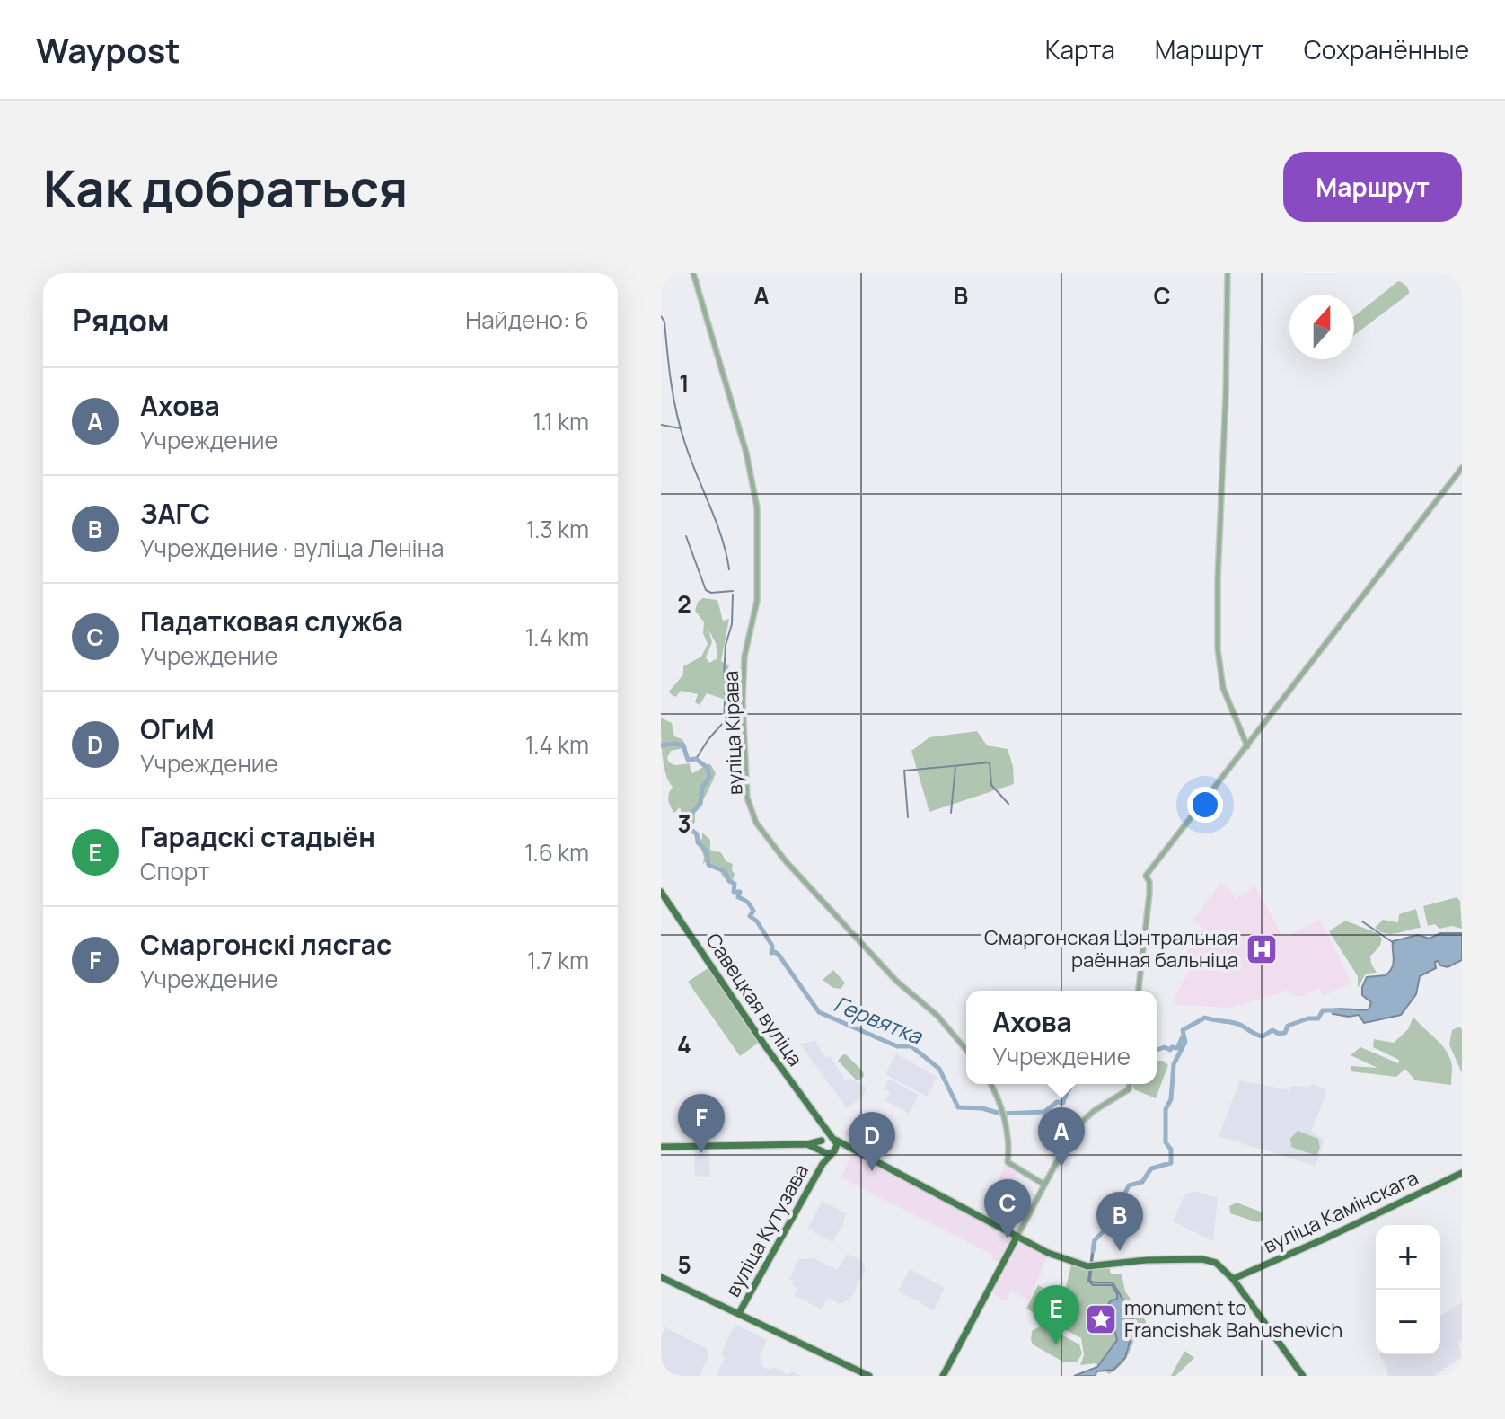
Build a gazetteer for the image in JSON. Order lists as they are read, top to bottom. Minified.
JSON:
{"streets":{"main road":["Савецкая вуліца","вуліца Камінскага","вуліца Кутузава"],"street":["вуліца Кірава"]},"crossings":[["Савецкая вуліца","вуліца Камінскага"],["Савецкая вуліца","вуліца Кутузава"]],"water":["Гервятка"],"places":{"hospital":["Смаргонская Цэнтральная раённая бальніца"],"place":["monument to Francishak Bahushevich"]},"north":"top","page":{"header":"Waypost","nav":["Карта","Маршрут","Сохранённые"],"buttons":"Маршрут","title":"Как добраться","heading":["Рядом","Найдено: 6"],"list":[{"mark":"A","name":"Ахова","note":"Учреждение","value":"1.1 km"},{"mark":"B","name":"ЗАГС","note":"Учреждение · вуліца Леніна","value":"1.3 km"},{"mark":"C","name":"Падатковая служба","note":"Учреждение","value":"1.4 km"},{"mark":"D","name":"ОГиМ","note":"Учреждение","value":"1.4 km"},{"mark":"E","name":"Гарадскі стадыён","note":"Спорт","value":"1.6 km"},{"mark":"F","name":"Смаргонскі лясгас","note":"Учреждение","value":"1.7 km"}],"popup":["Ахова","Учреждение"],"pins":["F","A","D","C","B","E"],"map_buttons":["+","−"]},"grid":{"columns":["A","B","C"],"rows":["1","2","3","4","5"]}}
